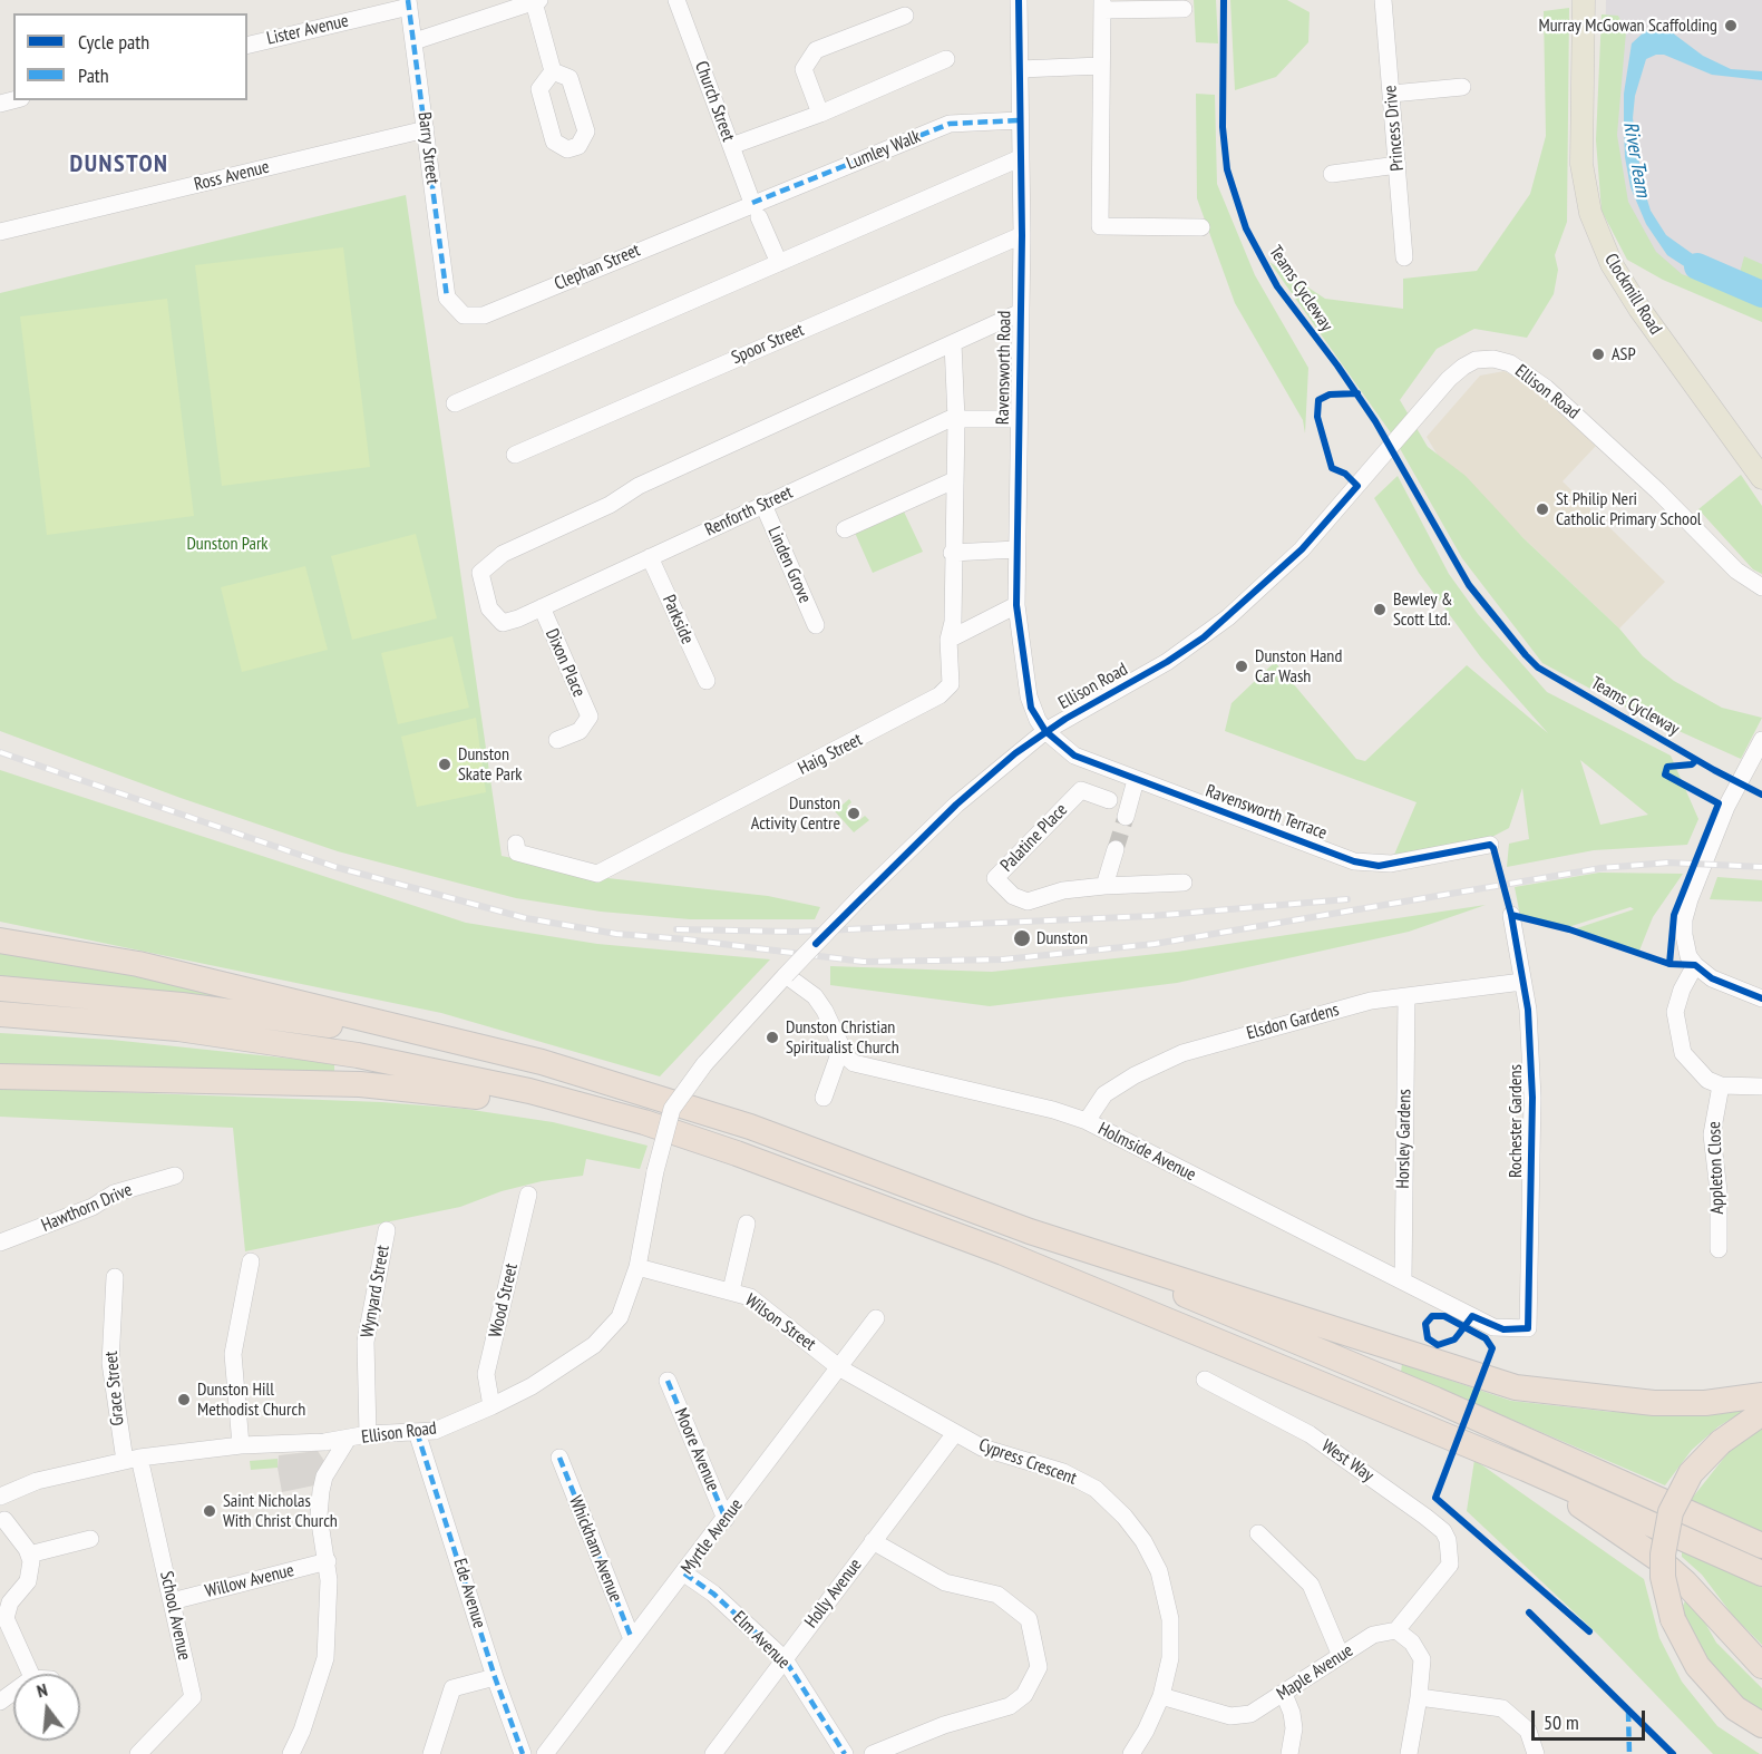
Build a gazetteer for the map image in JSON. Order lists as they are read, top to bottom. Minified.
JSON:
{"streets":{"main road":["Clockmill Road"],"street":["Lister Avenue","Church Street","Princess Drive","Barry Street","Lumley Walk","Ross Avenue","Clephan Street","Spoor Street","Ravensworth Road","Ellison Road","Renforth Street","Linden Grove","Parkside","Dixon Place","Haig Street","Ravensworth Terrace","Palatine Place","Elsdon Gardens","Rochester Gardens","Horsley Gardens","Holmside Avenue","Appleton Close","Hawthorn Drive","Wynyard Street","Wood Street","Wilson Street","Grace Street","Moore Avenue","West Way","Cypress Crescent","Myrtle Avenue","Whickham Avenue","Willow Avenue","Ede Avenue","Holly Avenue","School Avenue","Elm Avenue","Maple Avenue"],"cycle path":["Teams Cycleway"]},"crossings":[["Lister Avenue","Barry Street"],["Church Street","Lumley Walk"],["Church Street","Clephan Street"],["Barry Street","Ross Avenue"],["Barry Street","Clephan Street"],["Lumley Walk","Clephan Street"],["Lumley Walk","Ravensworth Road"],["Spoor Street","Ravensworth Road"],["Ravensworth Road","Ellison Road"],["Ravensworth Road","Renforth Street"],["Ravensworth Road","Ravensworth Terrace"],["Ellison Road","Ravensworth Terrace"],["Ellison Road","Wynyard Street"],["Ellison Road","Wood Street"],["Ellison Road","Wilson Street"],["Ellison Road","Grace Street"],["Ellison Road","Ede Avenue"],["Ellison Road","School Avenue"],["Renforth Street","Linden Grove"],["Renforth Street","Parkside"],["Renforth Street","Dixon Place"],["Renforth Street","Haig Street"],["Elsdon Gardens","Rochester Gardens"],["Elsdon Gardens","Horsley Gardens"],["Elsdon Gardens","Holmside Avenue"],["Rochester Gardens","Holmside Avenue"],["Horsley Gardens","Holmside Avenue"],["Wilson Street","Cypress Crescent"],["Wilson Street","Myrtle Avenue"],["Grace Street","School Avenue"],["Moore Avenue","Myrtle Avenue"],["West Way","Maple Avenue"],["Cypress Crescent","Myrtle Avenue"],["Cypress Crescent","Holly Avenue"],["Cypress Crescent","Maple Avenue"],["Myrtle Avenue","Whickham Avenue"],["Myrtle Avenue","Elm Avenue"],["Willow Avenue","School Avenue"],["Holly Avenue","Elm Avenue"]],"districts":["DUNSTON"],"water":["River Team"],"parks":["Dunston Park"],"places":["Murray McGowan Scaffolding","ASP","St Philip Neri Catholic Primary School","Bewley & Scott Ltd.","Dunston Hand Car Wash","Dunston Skate Park","Dunston Activity Centre","Dunston","Dunston Christian Spiritualist Church","Dunston Hill Methodist Church","Saint Nicholas With Christ Church"],"legend":["Cycle path","Path"],"scale_bar":"50 m","north":"top"}
